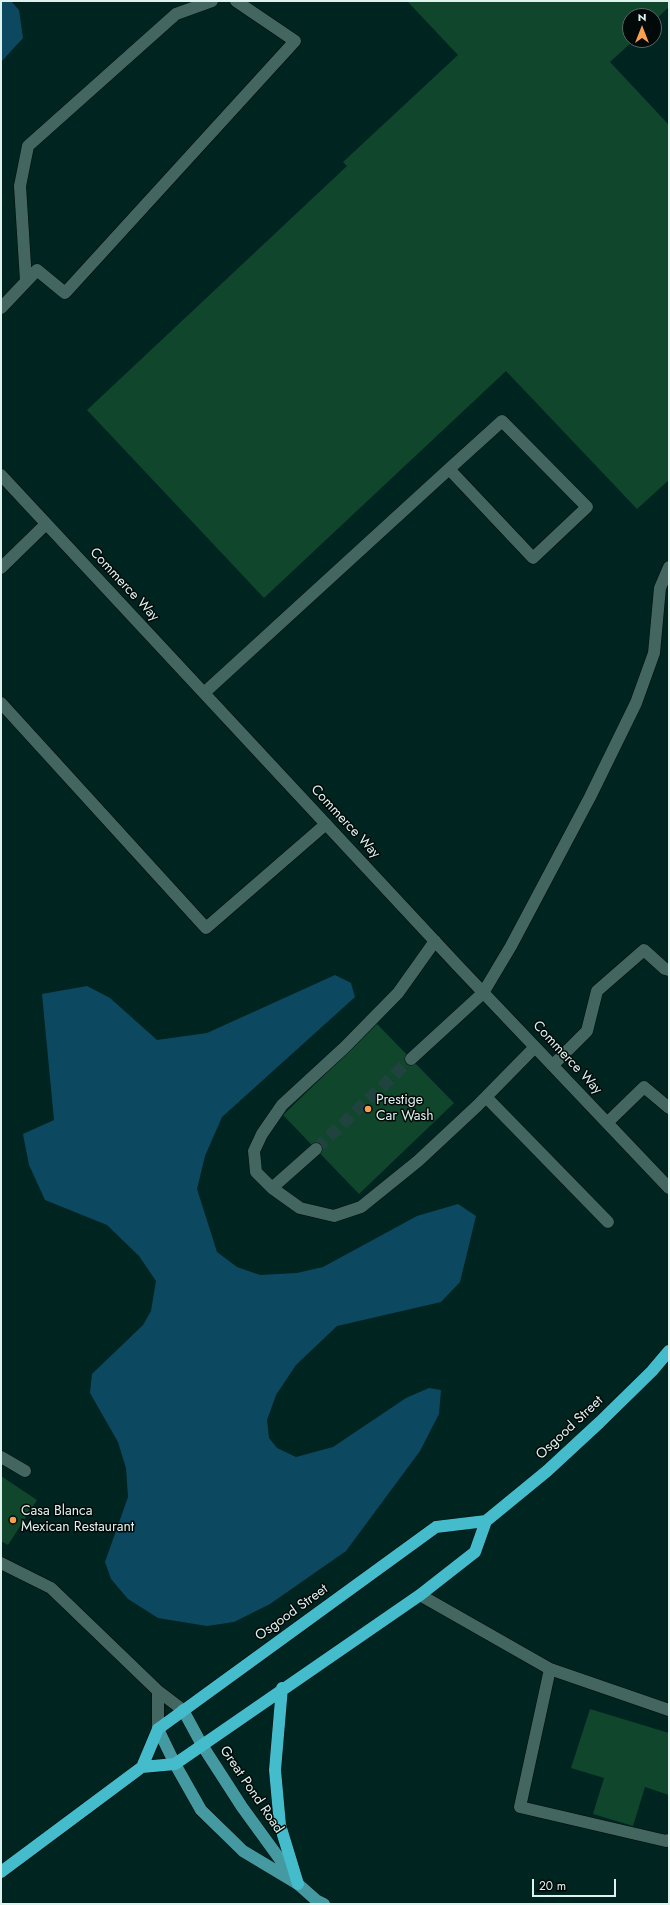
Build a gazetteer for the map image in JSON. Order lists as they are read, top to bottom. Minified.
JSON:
{"streets":{"highway":["Osgood Street"],"main road":["Great Pond Road"],"street":["Commerce Way"]},"crossings":[["Osgood Street","Great Pond Road"]],"places":["Prestige Car Wash","Casa Blanca Mexican Restaurant"],"scale_bar":"20 m","north":"top"}
